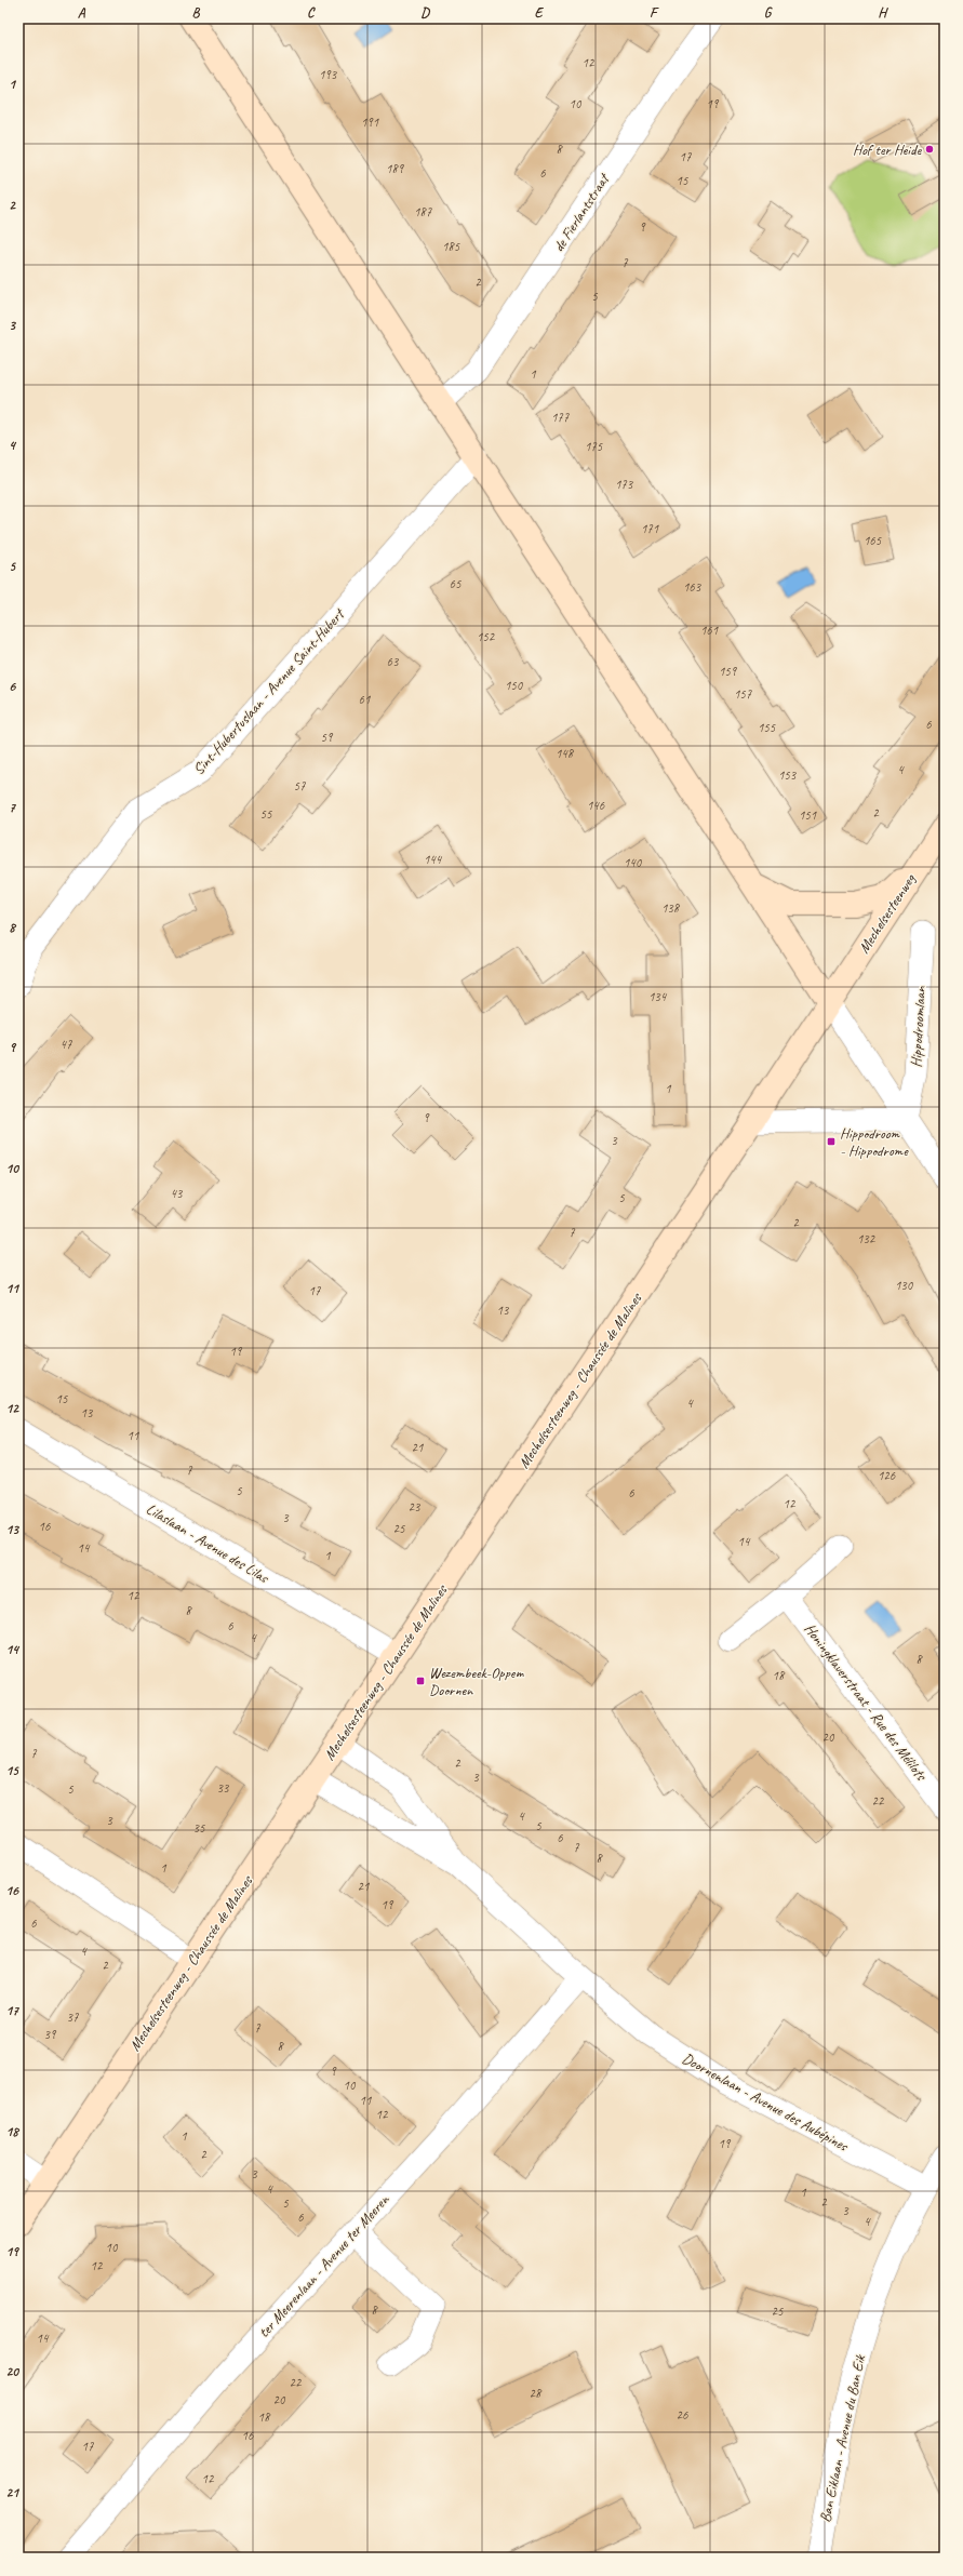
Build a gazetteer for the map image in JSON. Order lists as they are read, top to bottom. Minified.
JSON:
{"streets":{"main road":["Mechelsesteenweg","Mechelsesteenweg - Chaussée de Malines"],"street":["de Fierlantstraat","Sint-Hubertuslaan - Avenue Saint-Hubert","Hippodroomlaan","Lilaslaan - Avenue des Lilas","Honingklaverstraat - Rue des Mélilots","Doornenlaan - Avenue des Aubépines","ter Meerenlaan - Avenue ter Meeren","Ban Eiklaan - Avenue du Ban Eik"]},"crossings":[["Mechelsesteenweg","Mechelsesteenweg - Chaussée de Malines"],["Mechelsesteenweg - Chaussée de Malines","Lilaslaan - Avenue des Lilas"],["Mechelsesteenweg - Chaussée de Malines","Doornenlaan - Avenue des Aubépines"],["Doornenlaan - Avenue des Aubépines","ter Meerenlaan - Avenue ter Meeren"],["Doornenlaan - Avenue des Aubépines","Ban Eiklaan - Avenue du Ban Eik"]],"places":{"other":["Hof ter Heide"],"transit":["Hippodroom - Hippodrome","Wezembeek-Oppem Doornen"]},"house_numbers":["12","193","10","19","191","8","17","189","6","15","187","9","185","7","2","5","1","177","175","173","171","165","65","163","161","152","63","159","150","157","61","6","155","59","148","4","153","57","146","2","55","151","144","140","138","134","47","1","9","3","43","5","2","7","132","130","17","13","19","15","4","13","11","21","7","126","5","6","12","23","3","16","25","14","14","1","12","8","6","4","8","18","20","7","2","3","33","5","22","4","3","5","35","6","7","8","1","21","19","6","4","2","37","7","39","8","9","10","11","12","1","19","2","3","4","1","2","5","3","6","4","10","12","8","25","14","22","28","20","26","18","16","17","12"],"grid":{"columns":["A","B","C","D","E","F","G","H"],"rows":["1","2","3","4","5","6","7","8","9","10","11","12","13","14","15","16","17","18","19","20","21"]}}
